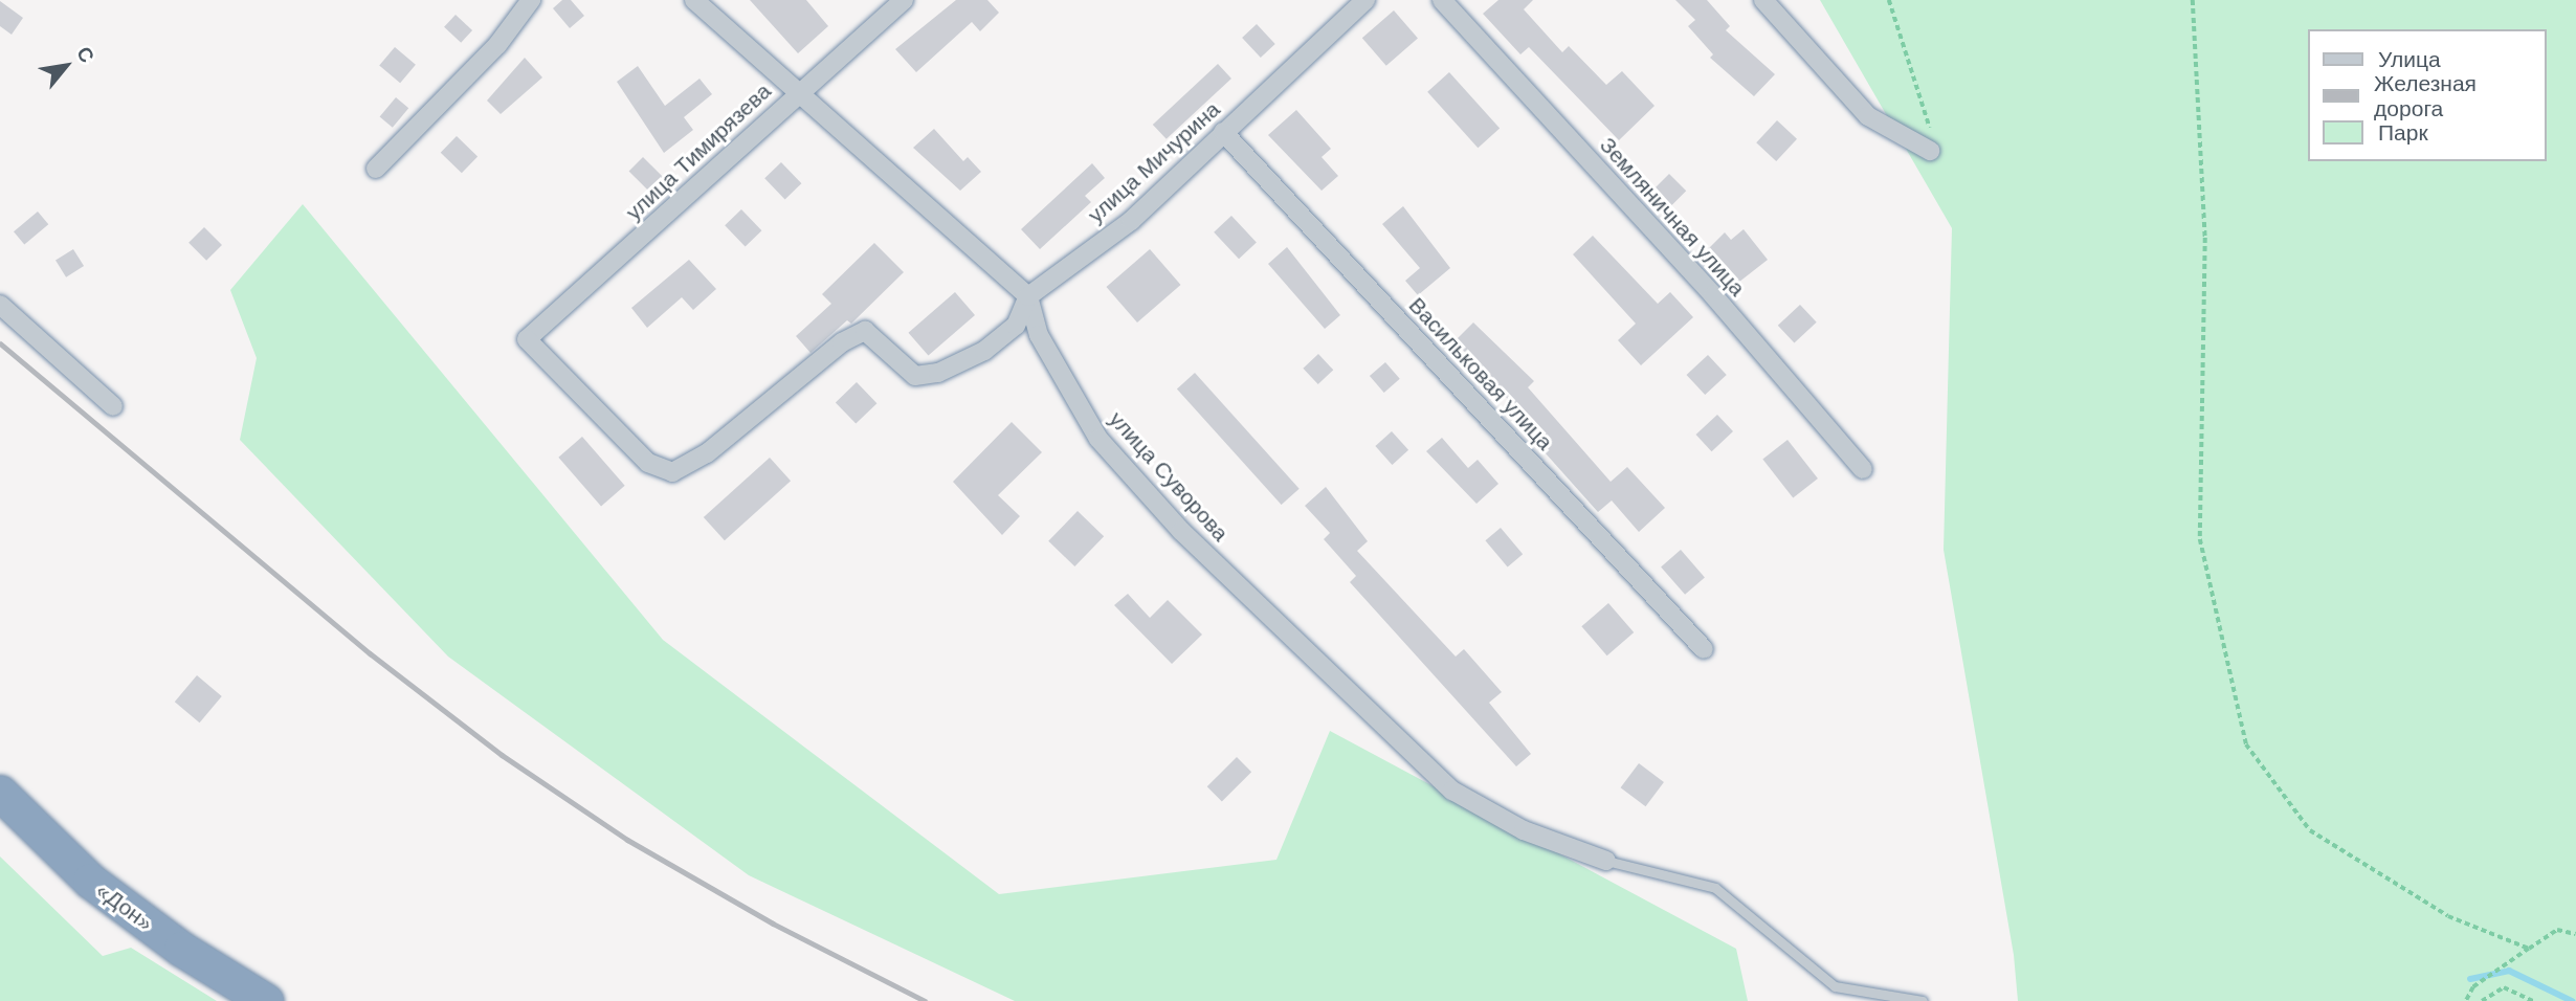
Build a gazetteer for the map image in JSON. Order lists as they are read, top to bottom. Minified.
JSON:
{"streets":{"highway":["«Дон»"],"street":["улица Тимирязева","улица Мичурина","Земляничная улица","Васильковая улица","улица Суворова"]},"crossings":[["улица Тимирязева","улица Мичурина"],["улица Мичурина","Васильковая улица"],["улица Мичурина","улица Суворова"]],"legend":["Улица","Железная дорога","Парк"],"north":"top right"}
